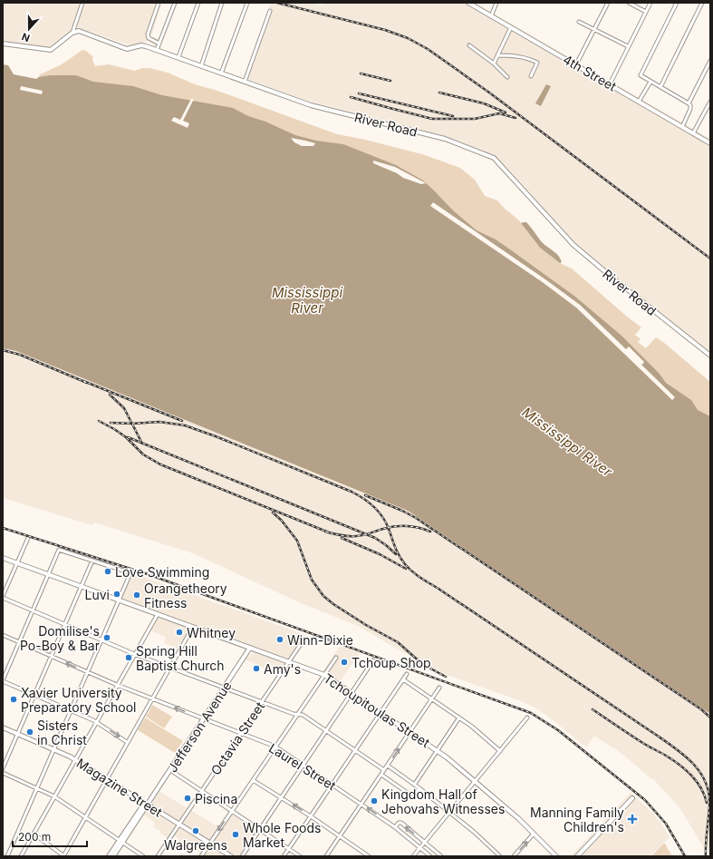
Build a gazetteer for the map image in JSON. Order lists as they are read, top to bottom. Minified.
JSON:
{"streets":{"street":["4th Street","River Road","Tchoupitoulas Street","Jefferson Avenue","Octavia Street","Laurel Street","Magazine Street"]},"crossings":[["Tchoupitoulas Street","Jefferson Avenue"],["Tchoupitoulas Street","Octavia Street"],["Jefferson Avenue","Laurel Street"],["Jefferson Avenue","Magazine Street"],["Octavia Street","Laurel Street"],["Octavia Street","Magazine Street"]],"water":["Mississippi River"],"places":{"other":["Love Swimming","Luvi","Orangetheory Fitness","Whitney","Domilise's Po-Boy & Bar","Winn-Dixie","Spring Hill Baptist Church","Tchoup Shop","Amy's","Xavier University Preparatory School","Sisters in Christ","Piscina","Kingdom Hall of Jehovahs Witnesses","Walgreens","Whole Foods Market"],"health":["Manning Family Children's"]},"scale_bar":"200 m","north":"bottom"}
